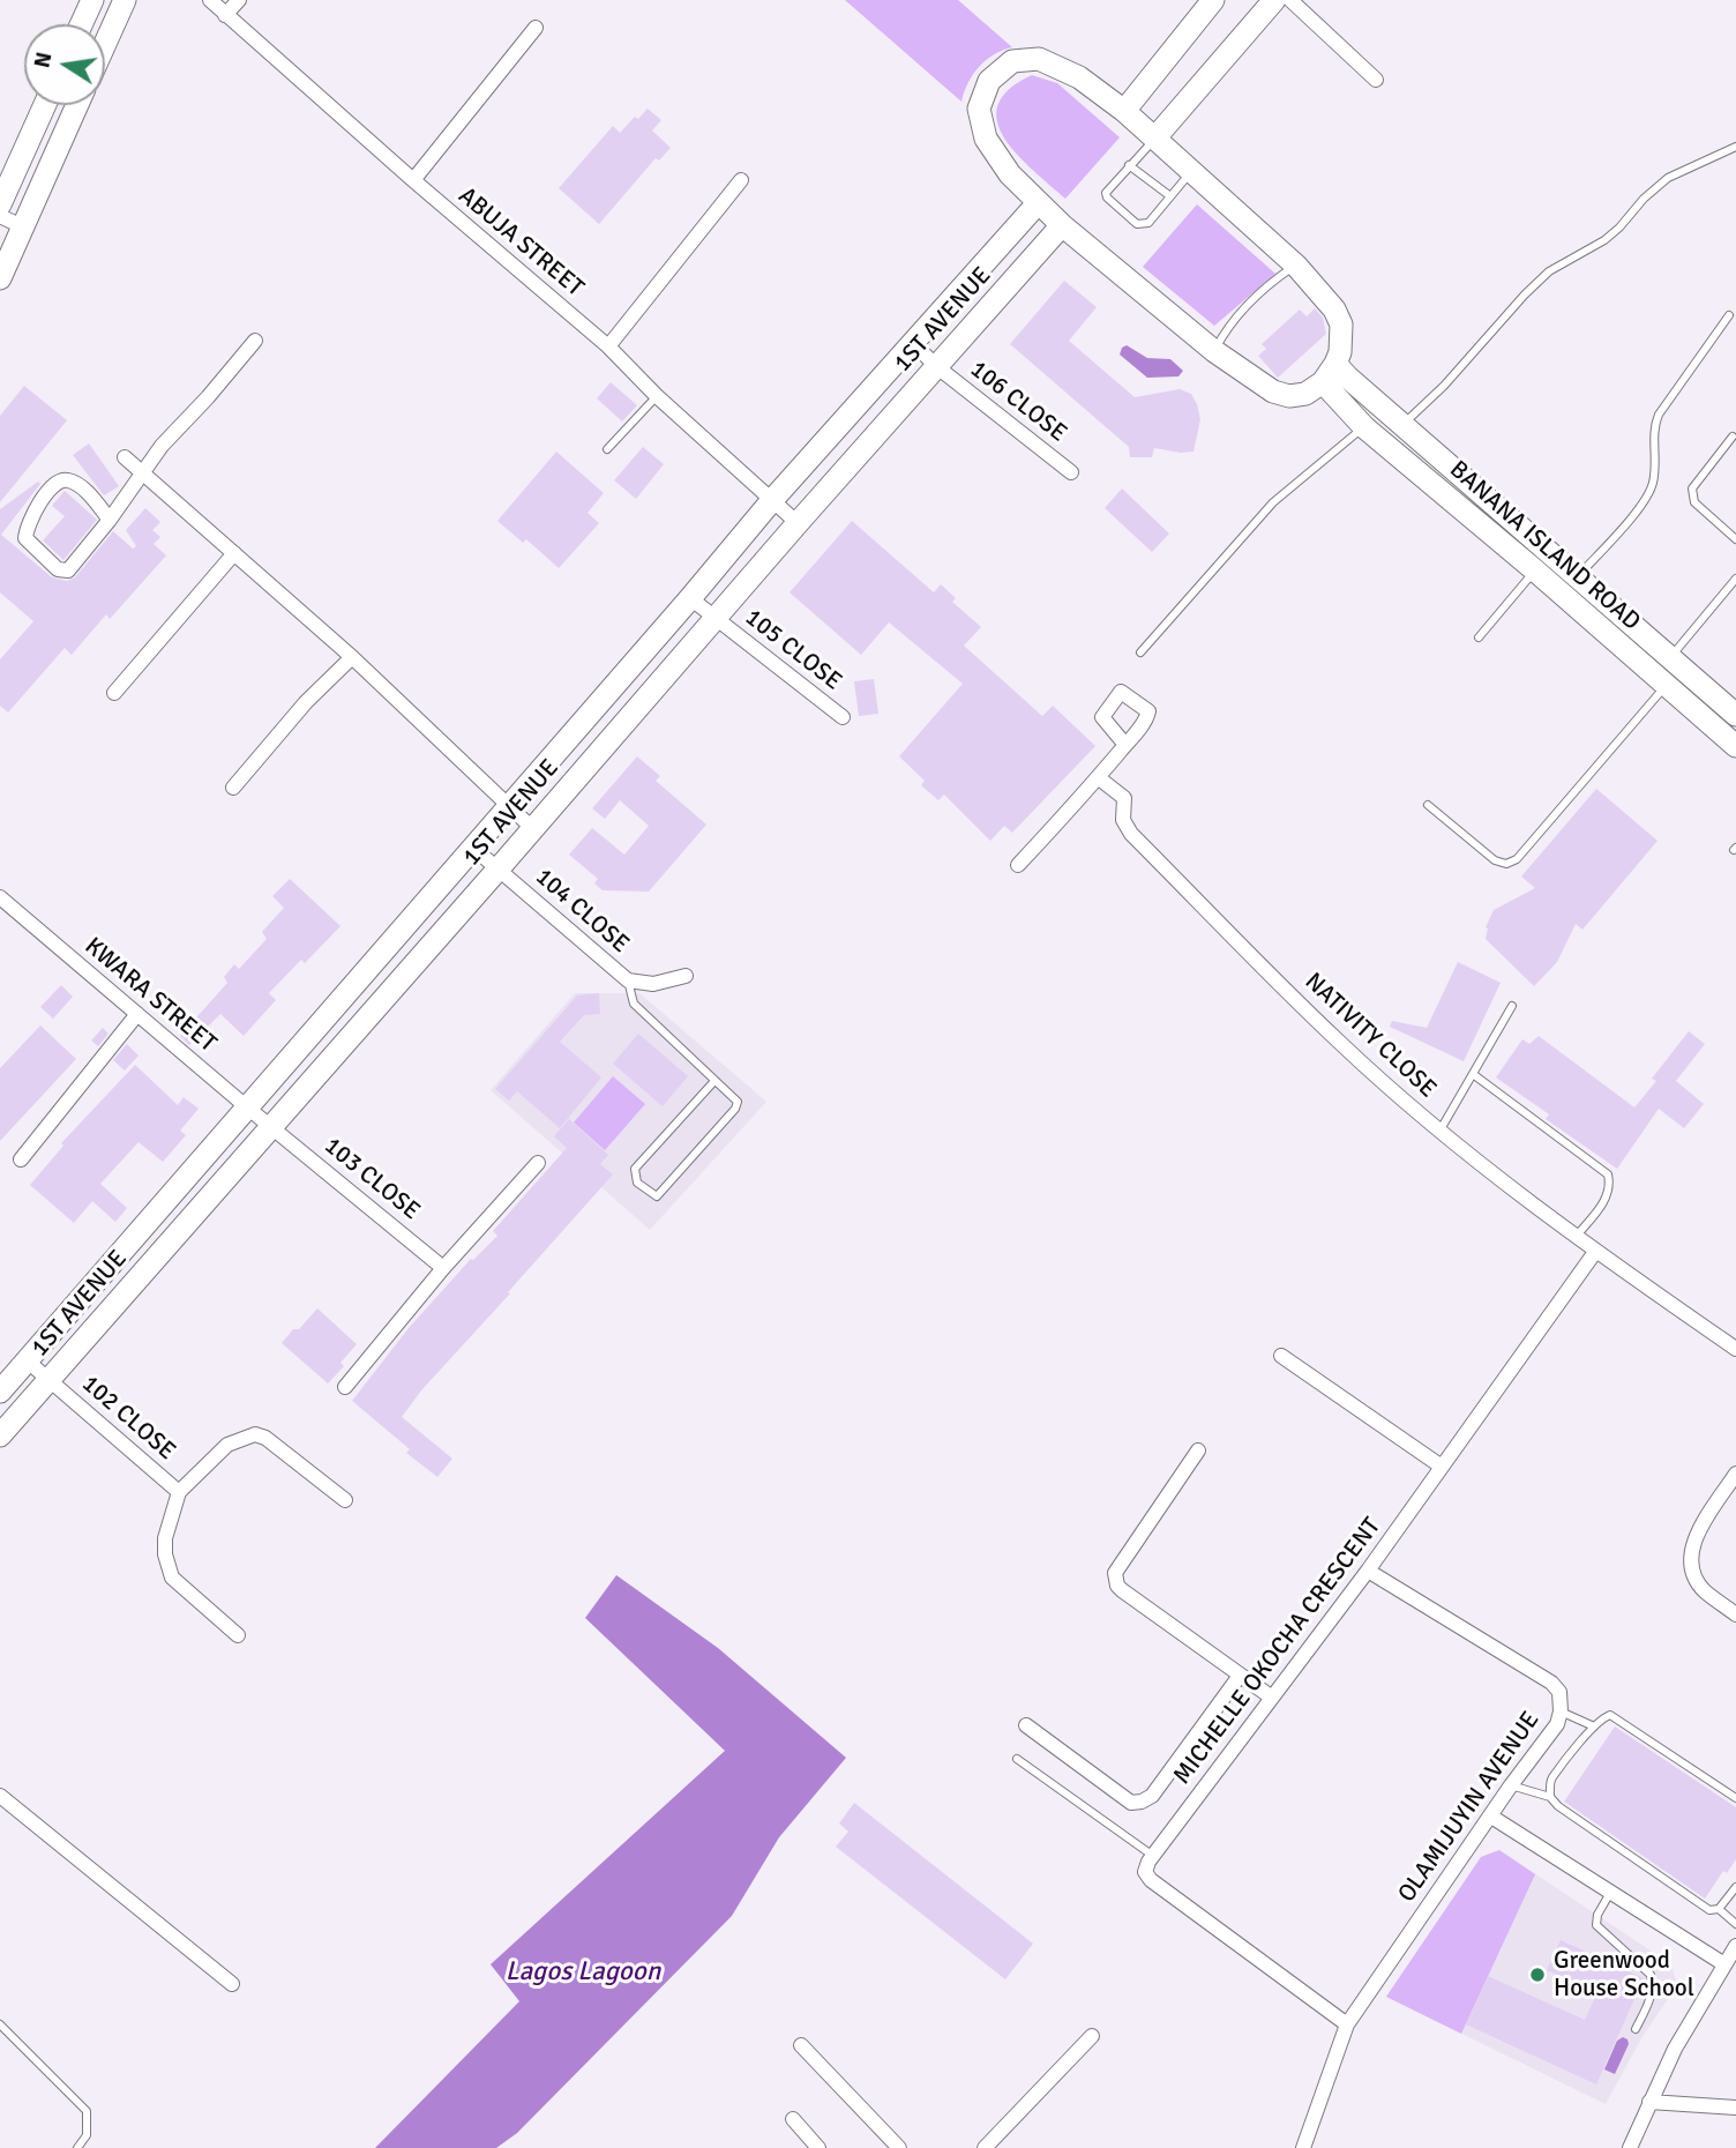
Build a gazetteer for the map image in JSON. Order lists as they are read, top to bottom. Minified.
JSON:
{"streets":{"street":["ABUJA STREET","1ST AVENUE","106 CLOSE","BANANA ISLAND ROAD","105 CLOSE","104 CLOSE","KWARA STREET","NATIVITY CLOSE","103 CLOSE","102 CLOSE","MICHELLE OKOCHA CRESCENT","OLAMIJUYIN AVENUE"]},"crossings":[["ABUJA STREET","1ST AVENUE"],["1ST AVENUE","106 CLOSE"],["1ST AVENUE","105 CLOSE"],["1ST AVENUE","104 CLOSE"],["1ST AVENUE","KWARA STREET"],["1ST AVENUE","103 CLOSE"],["1ST AVENUE","102 CLOSE"],["KWARA STREET","103 CLOSE"],["NATIVITY CLOSE","MICHELLE OKOCHA CRESCENT"],["MICHELLE OKOCHA CRESCENT","OLAMIJUYIN AVENUE"]],"water":["Lagos Lagoon"],"places":["Greenwood House School"],"north":"left"}
